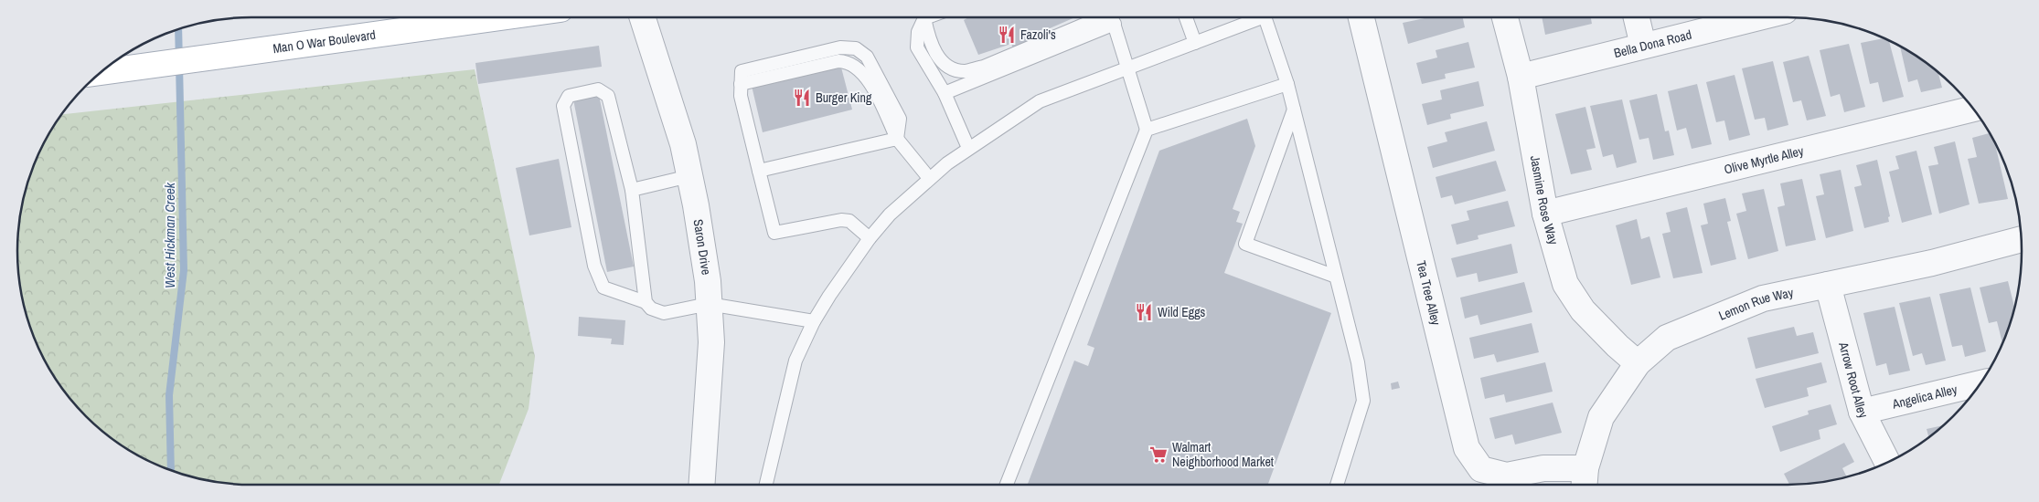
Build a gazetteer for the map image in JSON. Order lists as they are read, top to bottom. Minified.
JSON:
{"streets":{"main road":["Man O War Boulevard"],"street":["Bella Dona Road","Olive Myrtle Alley","Jasmine Rose Way","Saron Drive","Tea Tree Alley","Lemon Rue Way","Arrow Root Alley","Angelica Alley"]},"crossings":[["Bella Dona Road","Jasmine Rose Way"],["Olive Myrtle Alley","Jasmine Rose Way"],["Jasmine Rose Way","Lemon Rue Way"],["Tea Tree Alley","Lemon Rue Way"],["Lemon Rue Way","Arrow Root Alley"],["Arrow Root Alley","Angelica Alley"]],"water":["West Hickman Creek"],"places":{"restaurant":["Fazoli's","Burger King","Wild Eggs"],"supermarket":["Walmart Neighborhood Market"]}}
